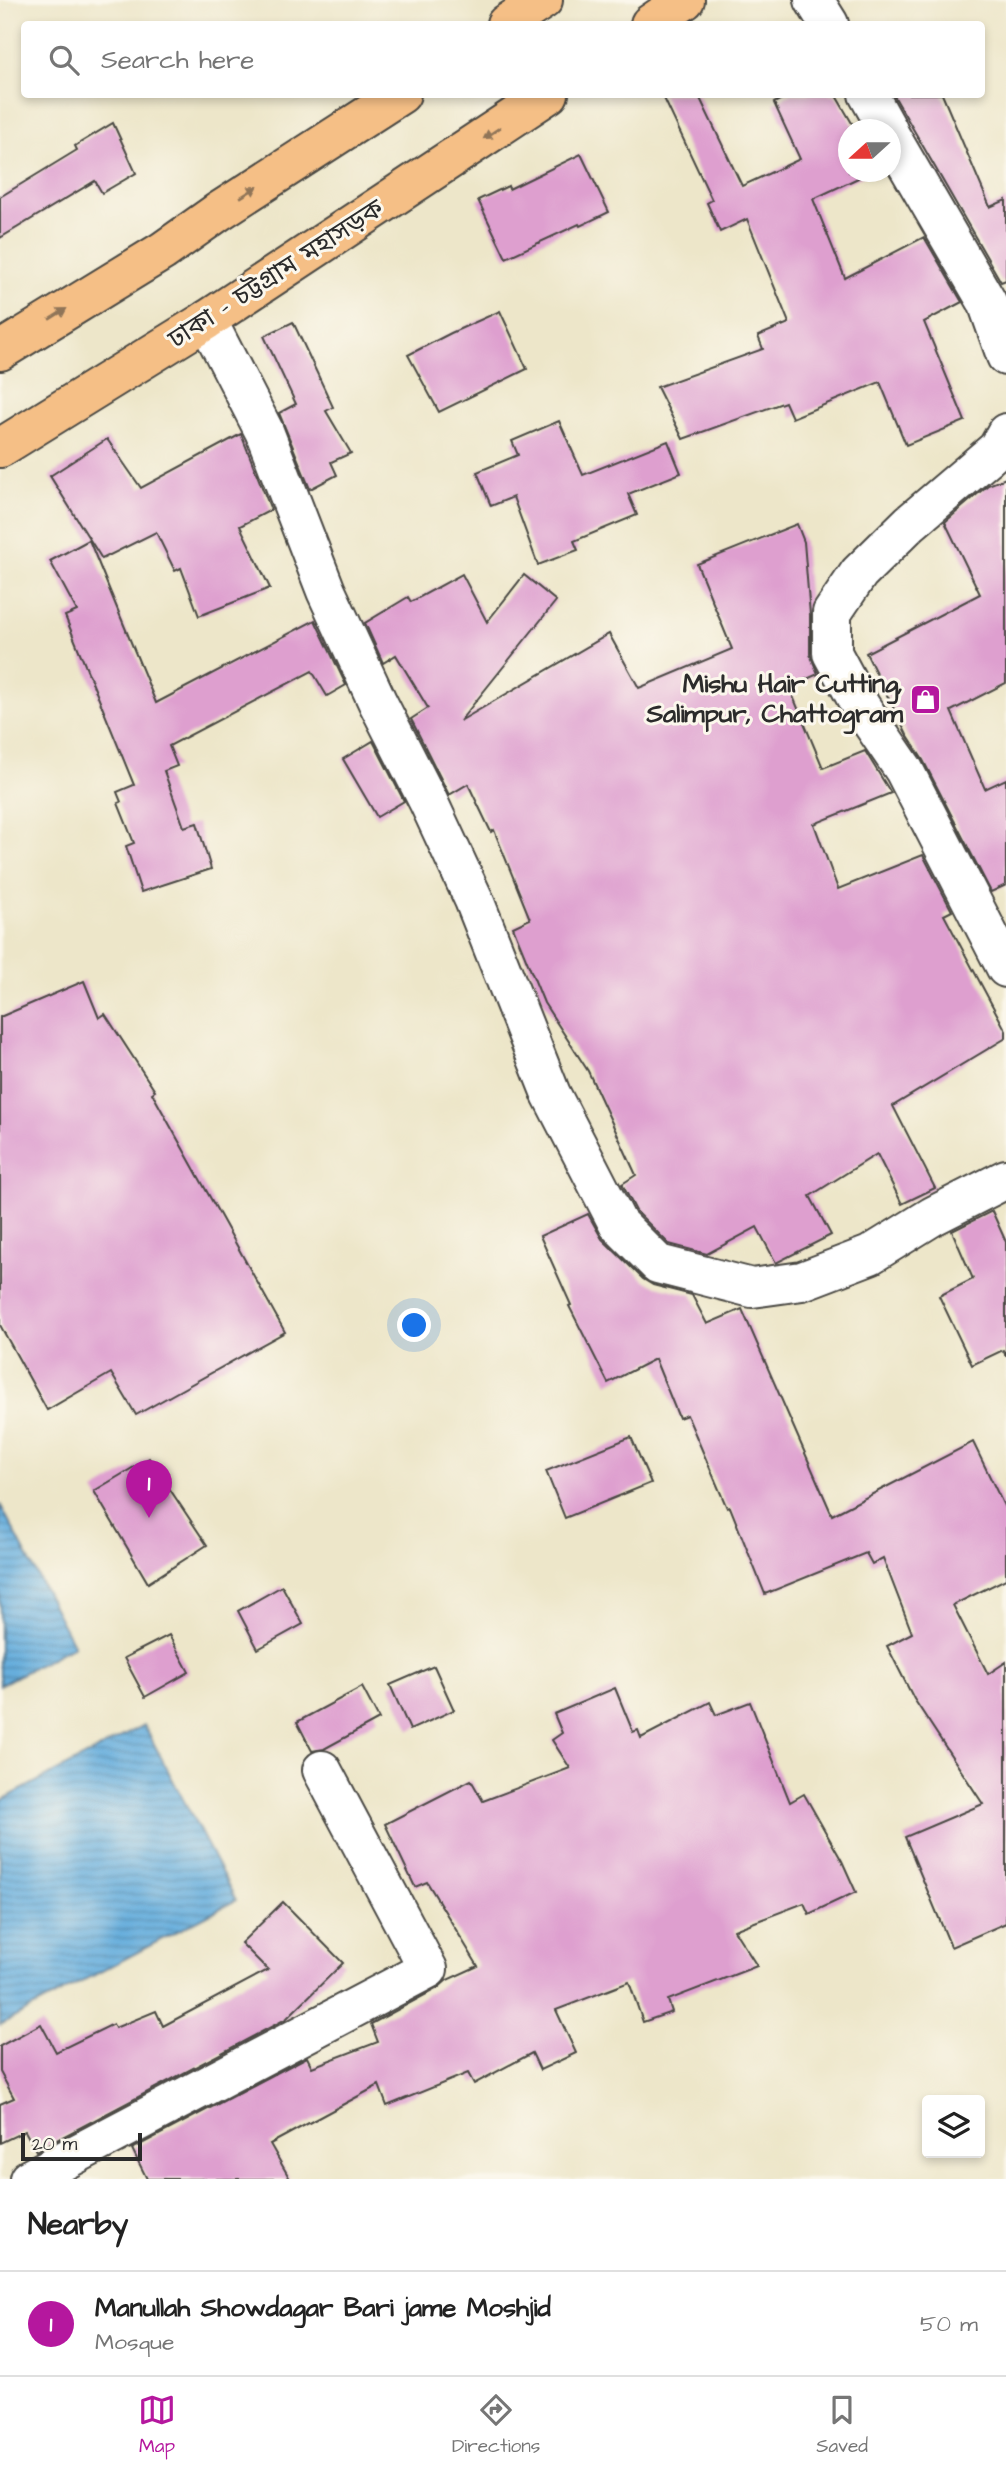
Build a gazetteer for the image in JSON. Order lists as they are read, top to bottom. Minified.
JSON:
{"streets":{"highway":["ঢাকা - চট্টগ্রাম মহাসড়ক"]},"places":{"shop":["Mishu Hair Cutting, Salimpur, Chattogram"]},"scale_bar":"20 m","north":"left","page":{"search":"Search here","pins":"1","scale":"20 m","heading":"Nearby","list":[{"mark":"1","name":"Manullah Showdagar Bari jame Moshjid","note":"Mosque","value":"50 m"}],"nav":["Map","Directions","Saved"]}}
